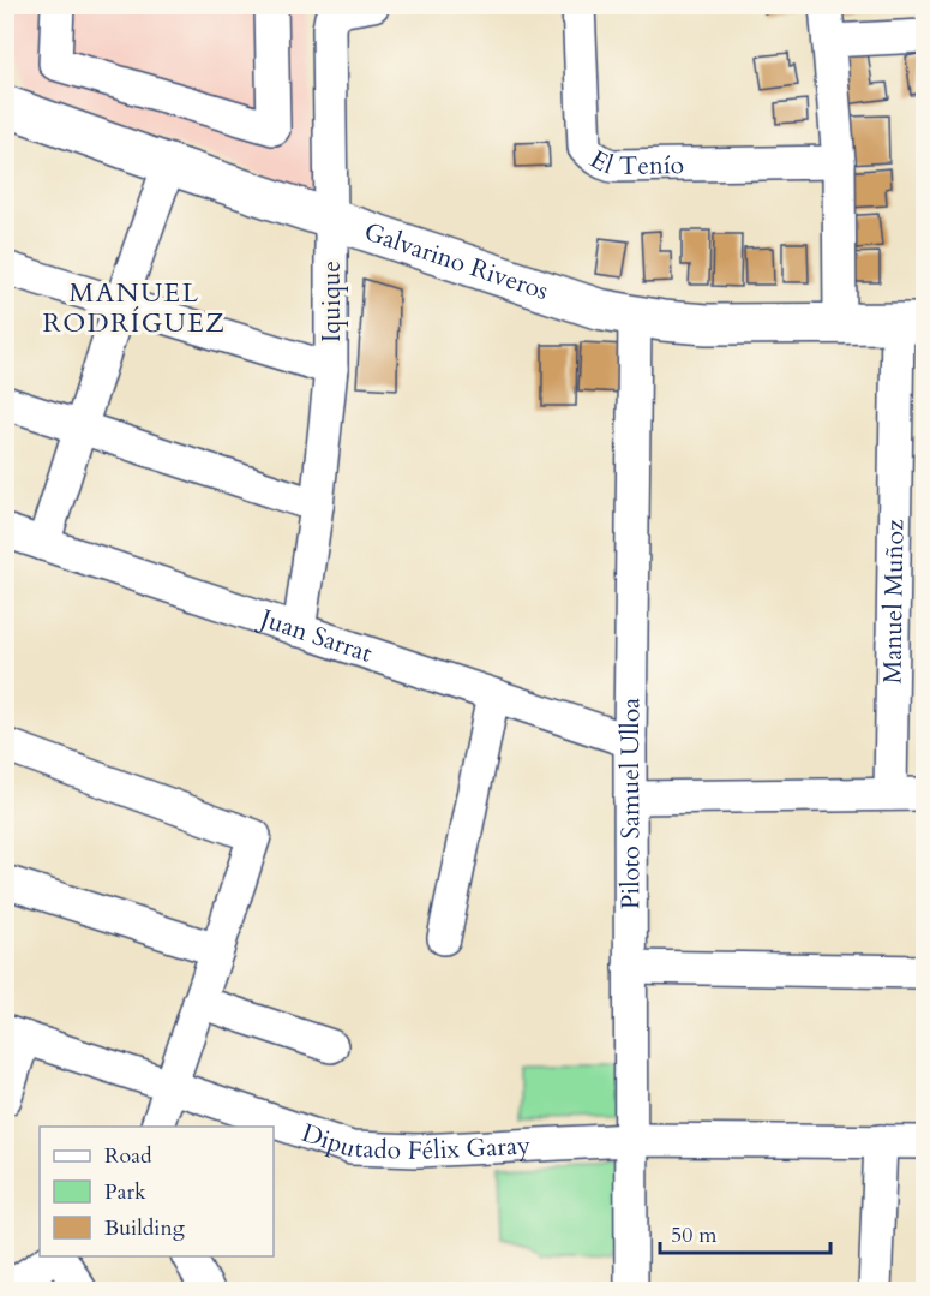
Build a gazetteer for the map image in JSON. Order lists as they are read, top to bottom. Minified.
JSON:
{"streets":{"main road":["Galvarino Riveros"],"street":["El Tenío","Iquique","Manuel Muñoz","Juan Sarrat","Piloto Samuel Ulloa","Diputado Félix Garay"]},"crossings":[["Galvarino Riveros","Iquique"],["Galvarino Riveros","Manuel Muñoz"],["Galvarino Riveros","Piloto Samuel Ulloa"],["Iquique","Juan Sarrat"],["Juan Sarrat","Piloto Samuel Ulloa"],["Piloto Samuel Ulloa","Diputado Félix Garay"]],"districts":["MANUEL RODRÍGUEZ"],"legend":["Road","Park","Building"],"scale_bar":"50 m"}
